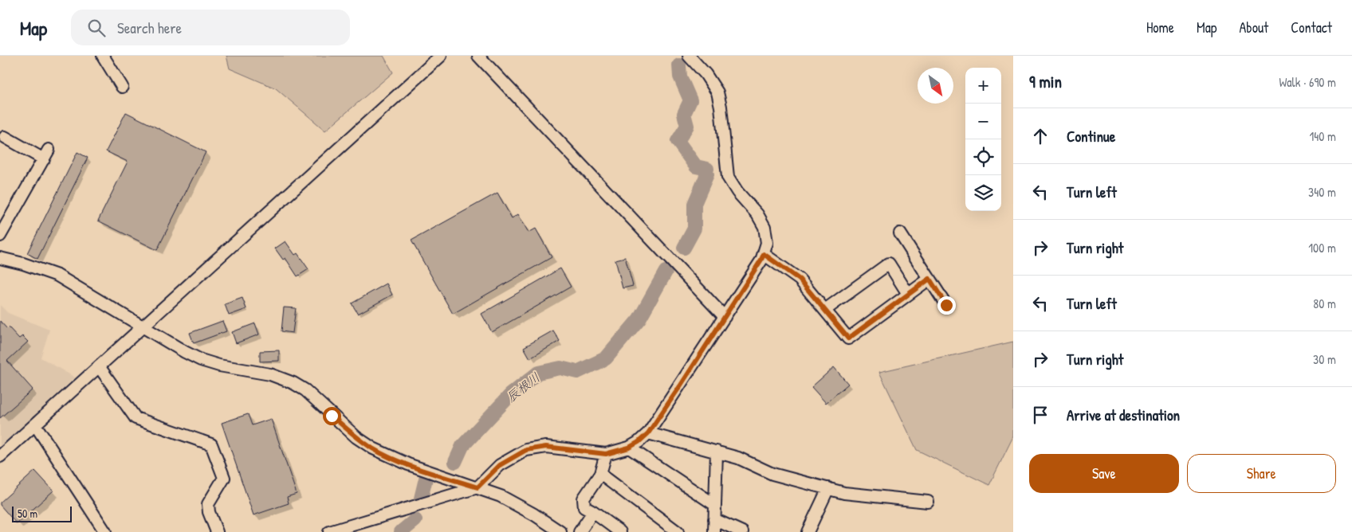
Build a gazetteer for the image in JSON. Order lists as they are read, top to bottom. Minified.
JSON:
{"water":["辰根川"],"scale_bar":"50 m","north":"bottom right","page":{"header":"Map","search":"Search here","nav":["Home","Map","About","Contact"],"heading":["9 min","Walk · 690 m"],"map_buttons":["+","−"],"list":[["Continue","140 m"],["Turn left","340 m"],["Turn right","100 m"],["Turn left","80 m"],["Turn right","30 m"],"Arrive at destination"],"buttons":["Save","Share"],"scale":"50 m"}}
